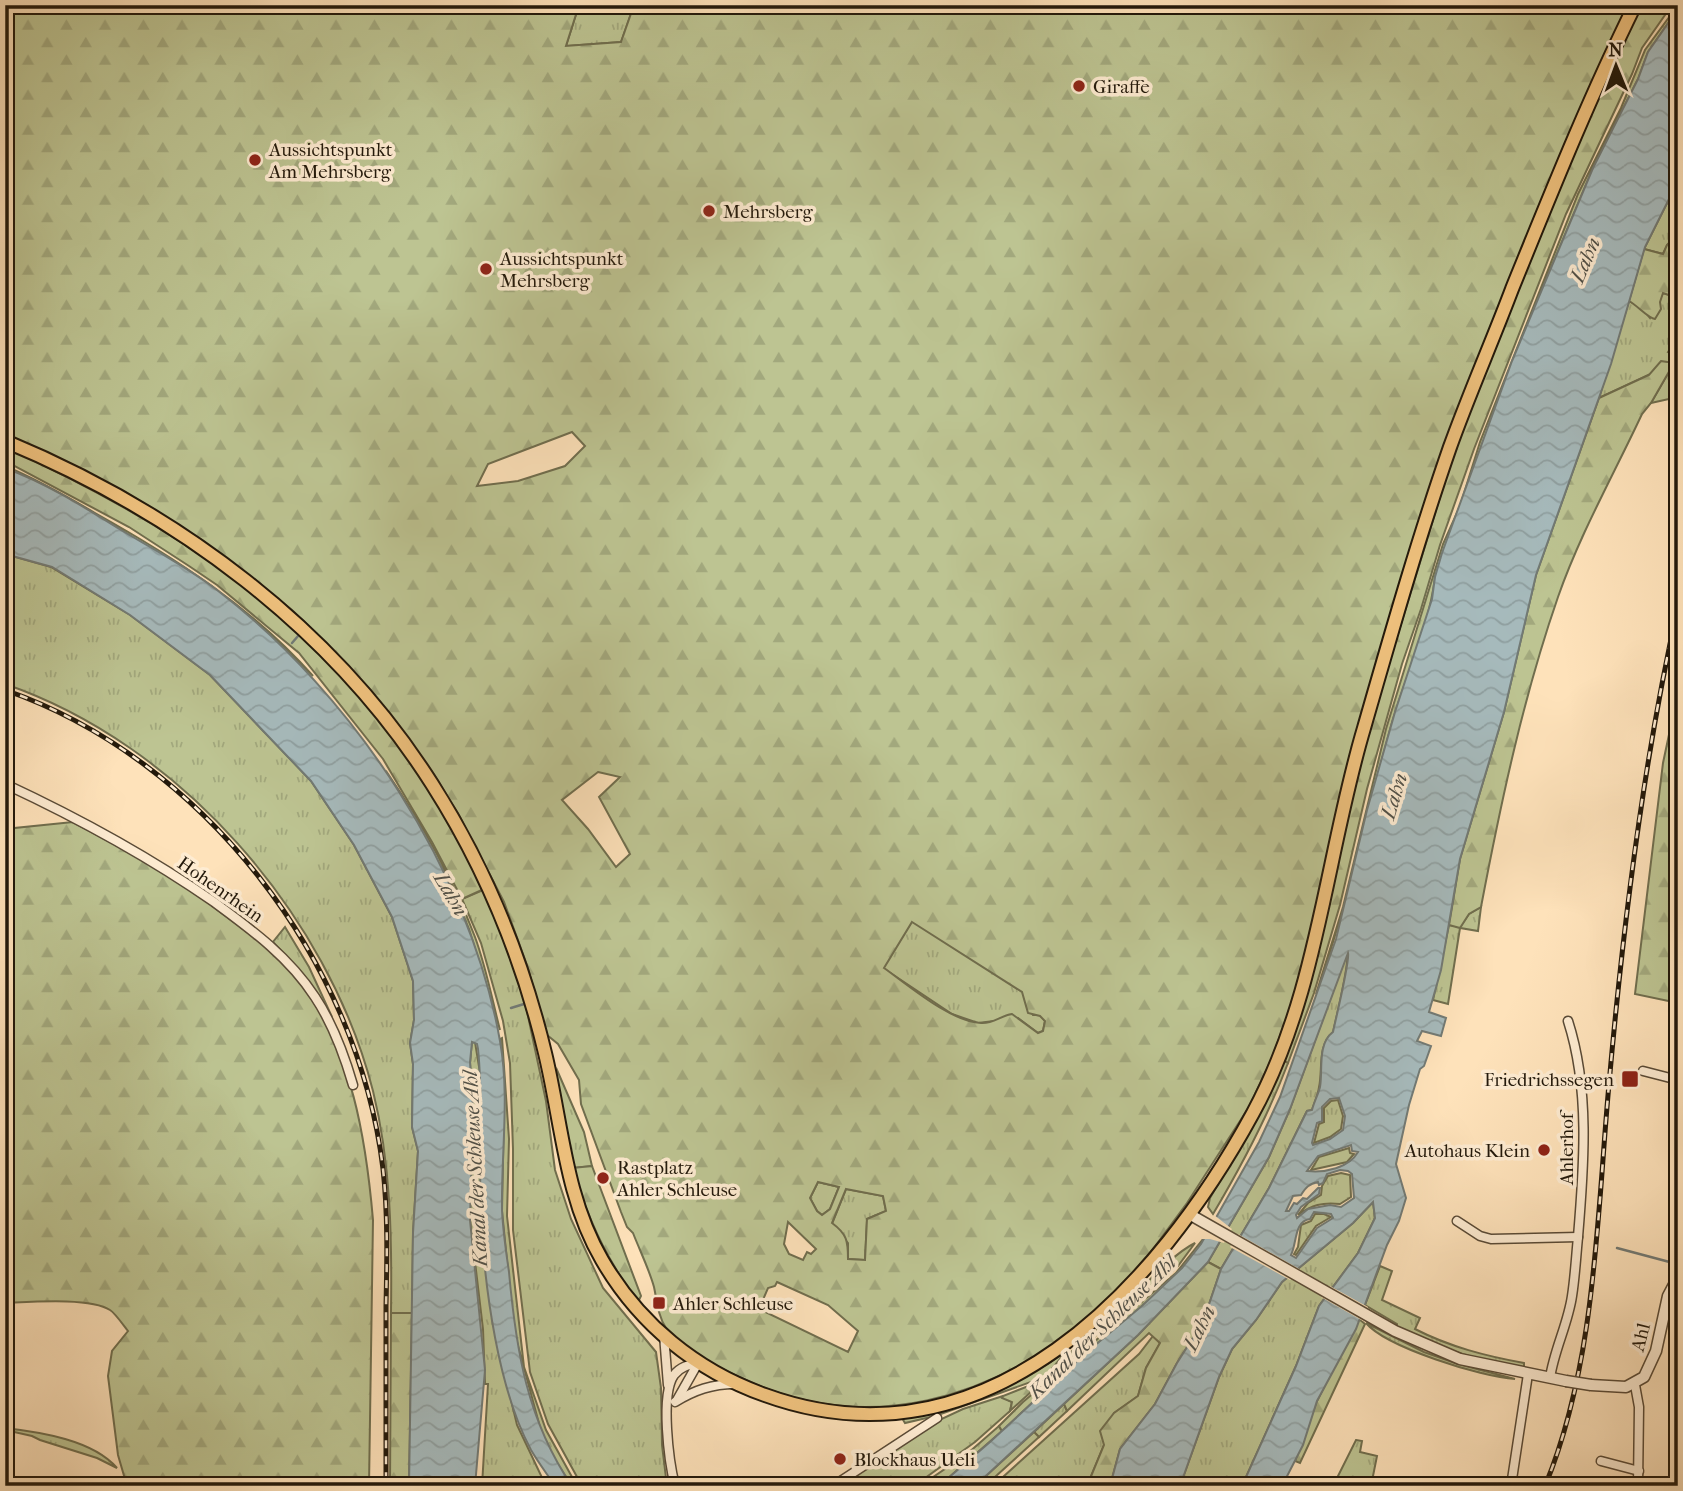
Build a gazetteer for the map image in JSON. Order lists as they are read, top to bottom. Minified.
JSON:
{"streets":{"street":["Hohenrhein","Ahlerhof","Ahl"]},"water":["Lahn","Kanal der Schleuse Ahl"],"places":{"other":["Giraffe","Aussichtspunkt Am Mehrsberg","Mehrsberg","Aussichtspunkt Mehrsberg","Autohaus Klein","Rastplatz Ahler Schleuse","Blockhaus Ueli"],"transit":["Friedrichssegen","Ahler Schleuse"]},"north":"top"}
